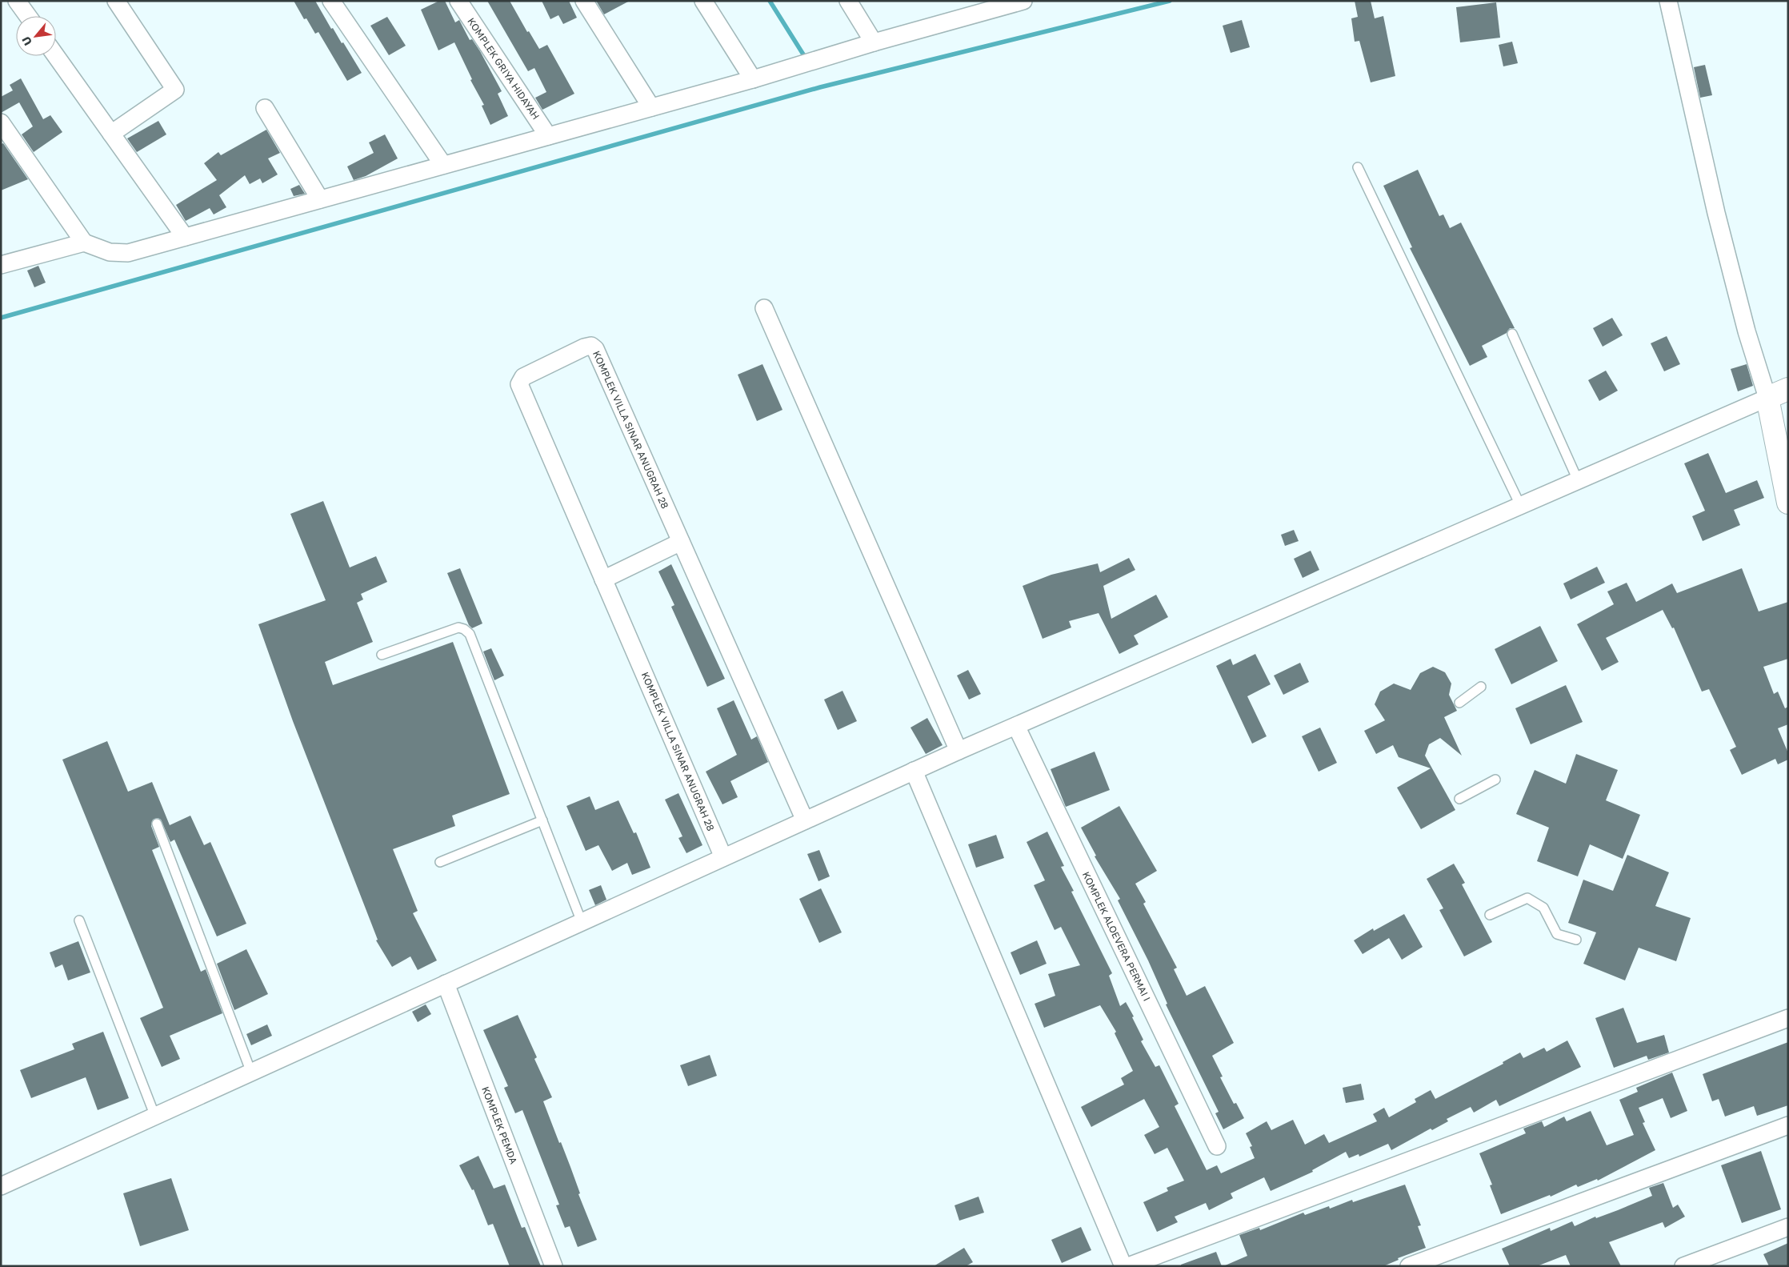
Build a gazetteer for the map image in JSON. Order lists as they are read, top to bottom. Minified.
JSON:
{"streets":{"street":["KOMPLEK GRIYA HIDAYAH","KOMPLEK VILLA SINAR ANUGRAH 28","KOMPLEK ALOEVERA PERMAI I","KOMPLEK PEMDA"]},"north":"bottom left"}
